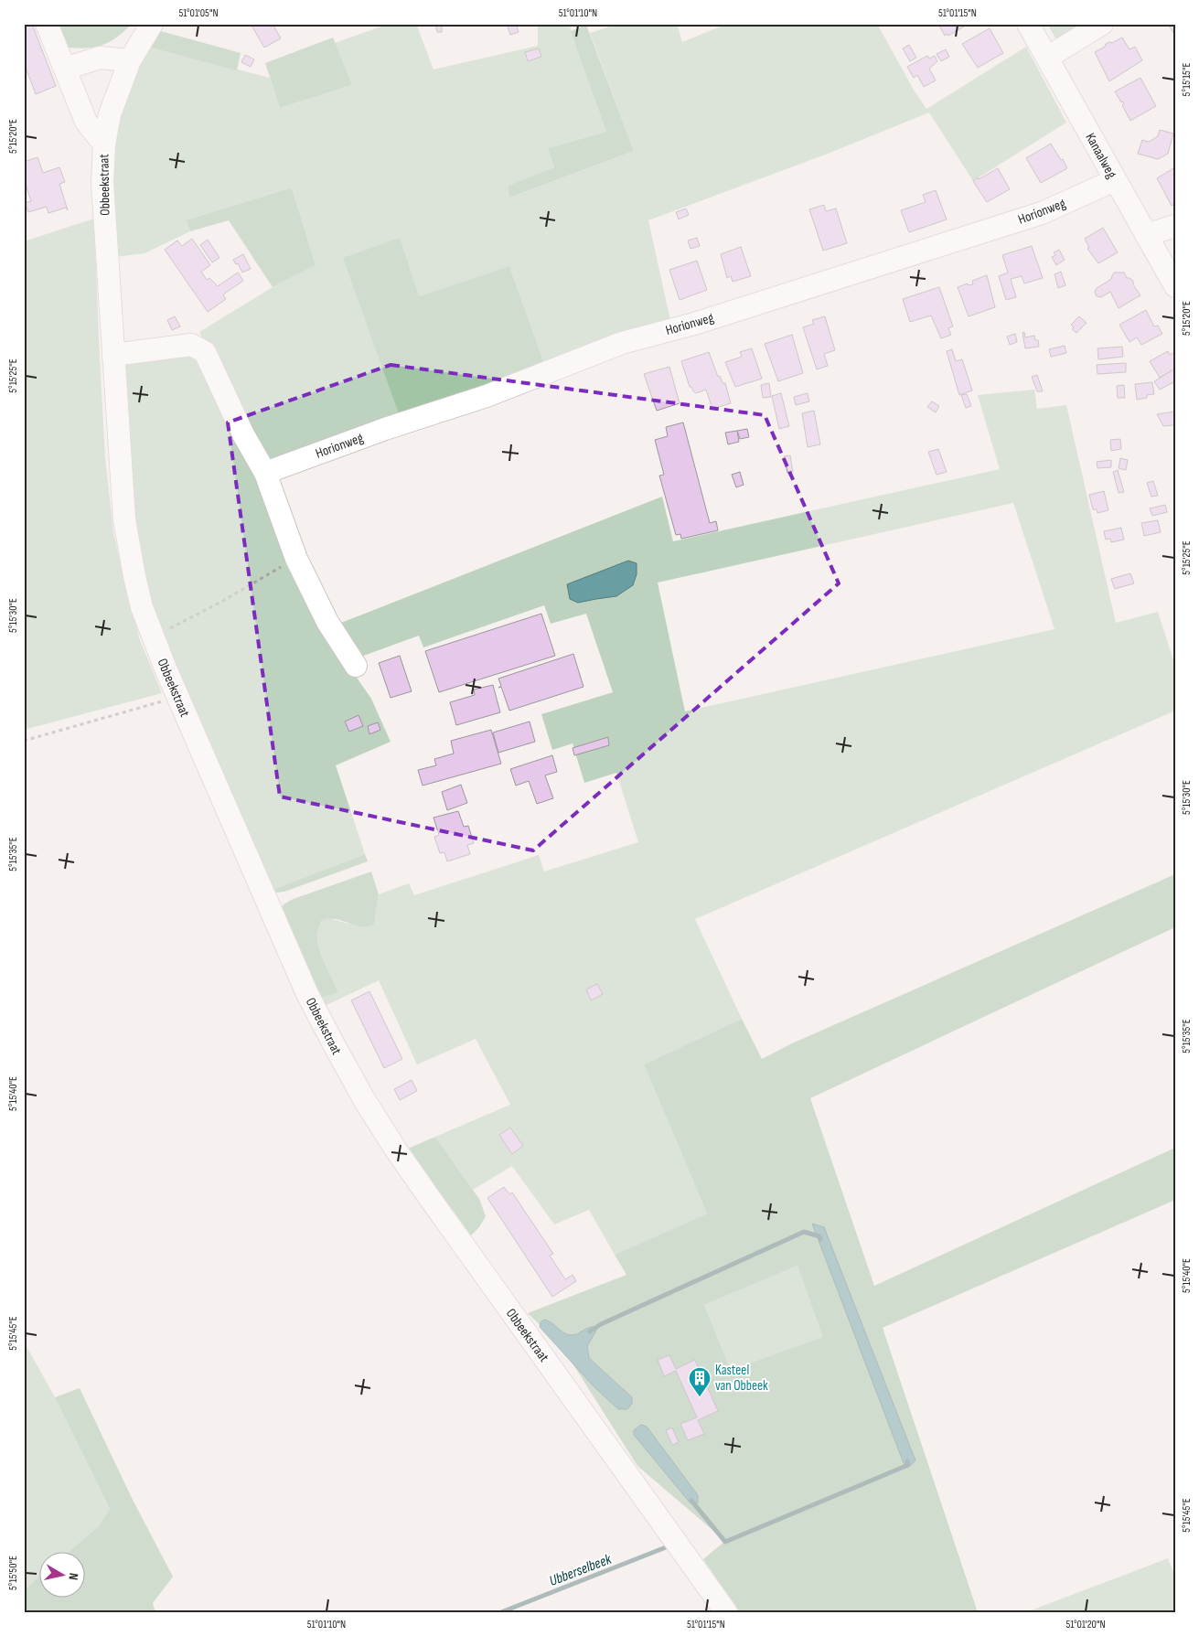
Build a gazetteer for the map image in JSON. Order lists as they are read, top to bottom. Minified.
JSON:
{"streets":{"street":["Kanaalweg","Obbeekstraat","Horionweg"]},"crossings":[["Kanaalweg","Horionweg"]],"water":["Ubberselbeek"],"places":{"building":["Kasteel van Obbeek"]},"north":"right","coordinates":["51°01'05\"N","51°01'10\"N","51°01'15\"N","5°15'15\"E","5°15'20\"E","5°15'25\"E","5°15'30\"E","5°15'35\"E","5°15'40\"E","5°15'45\"E","5°15'50\"E","51°01'20\"N"]}
